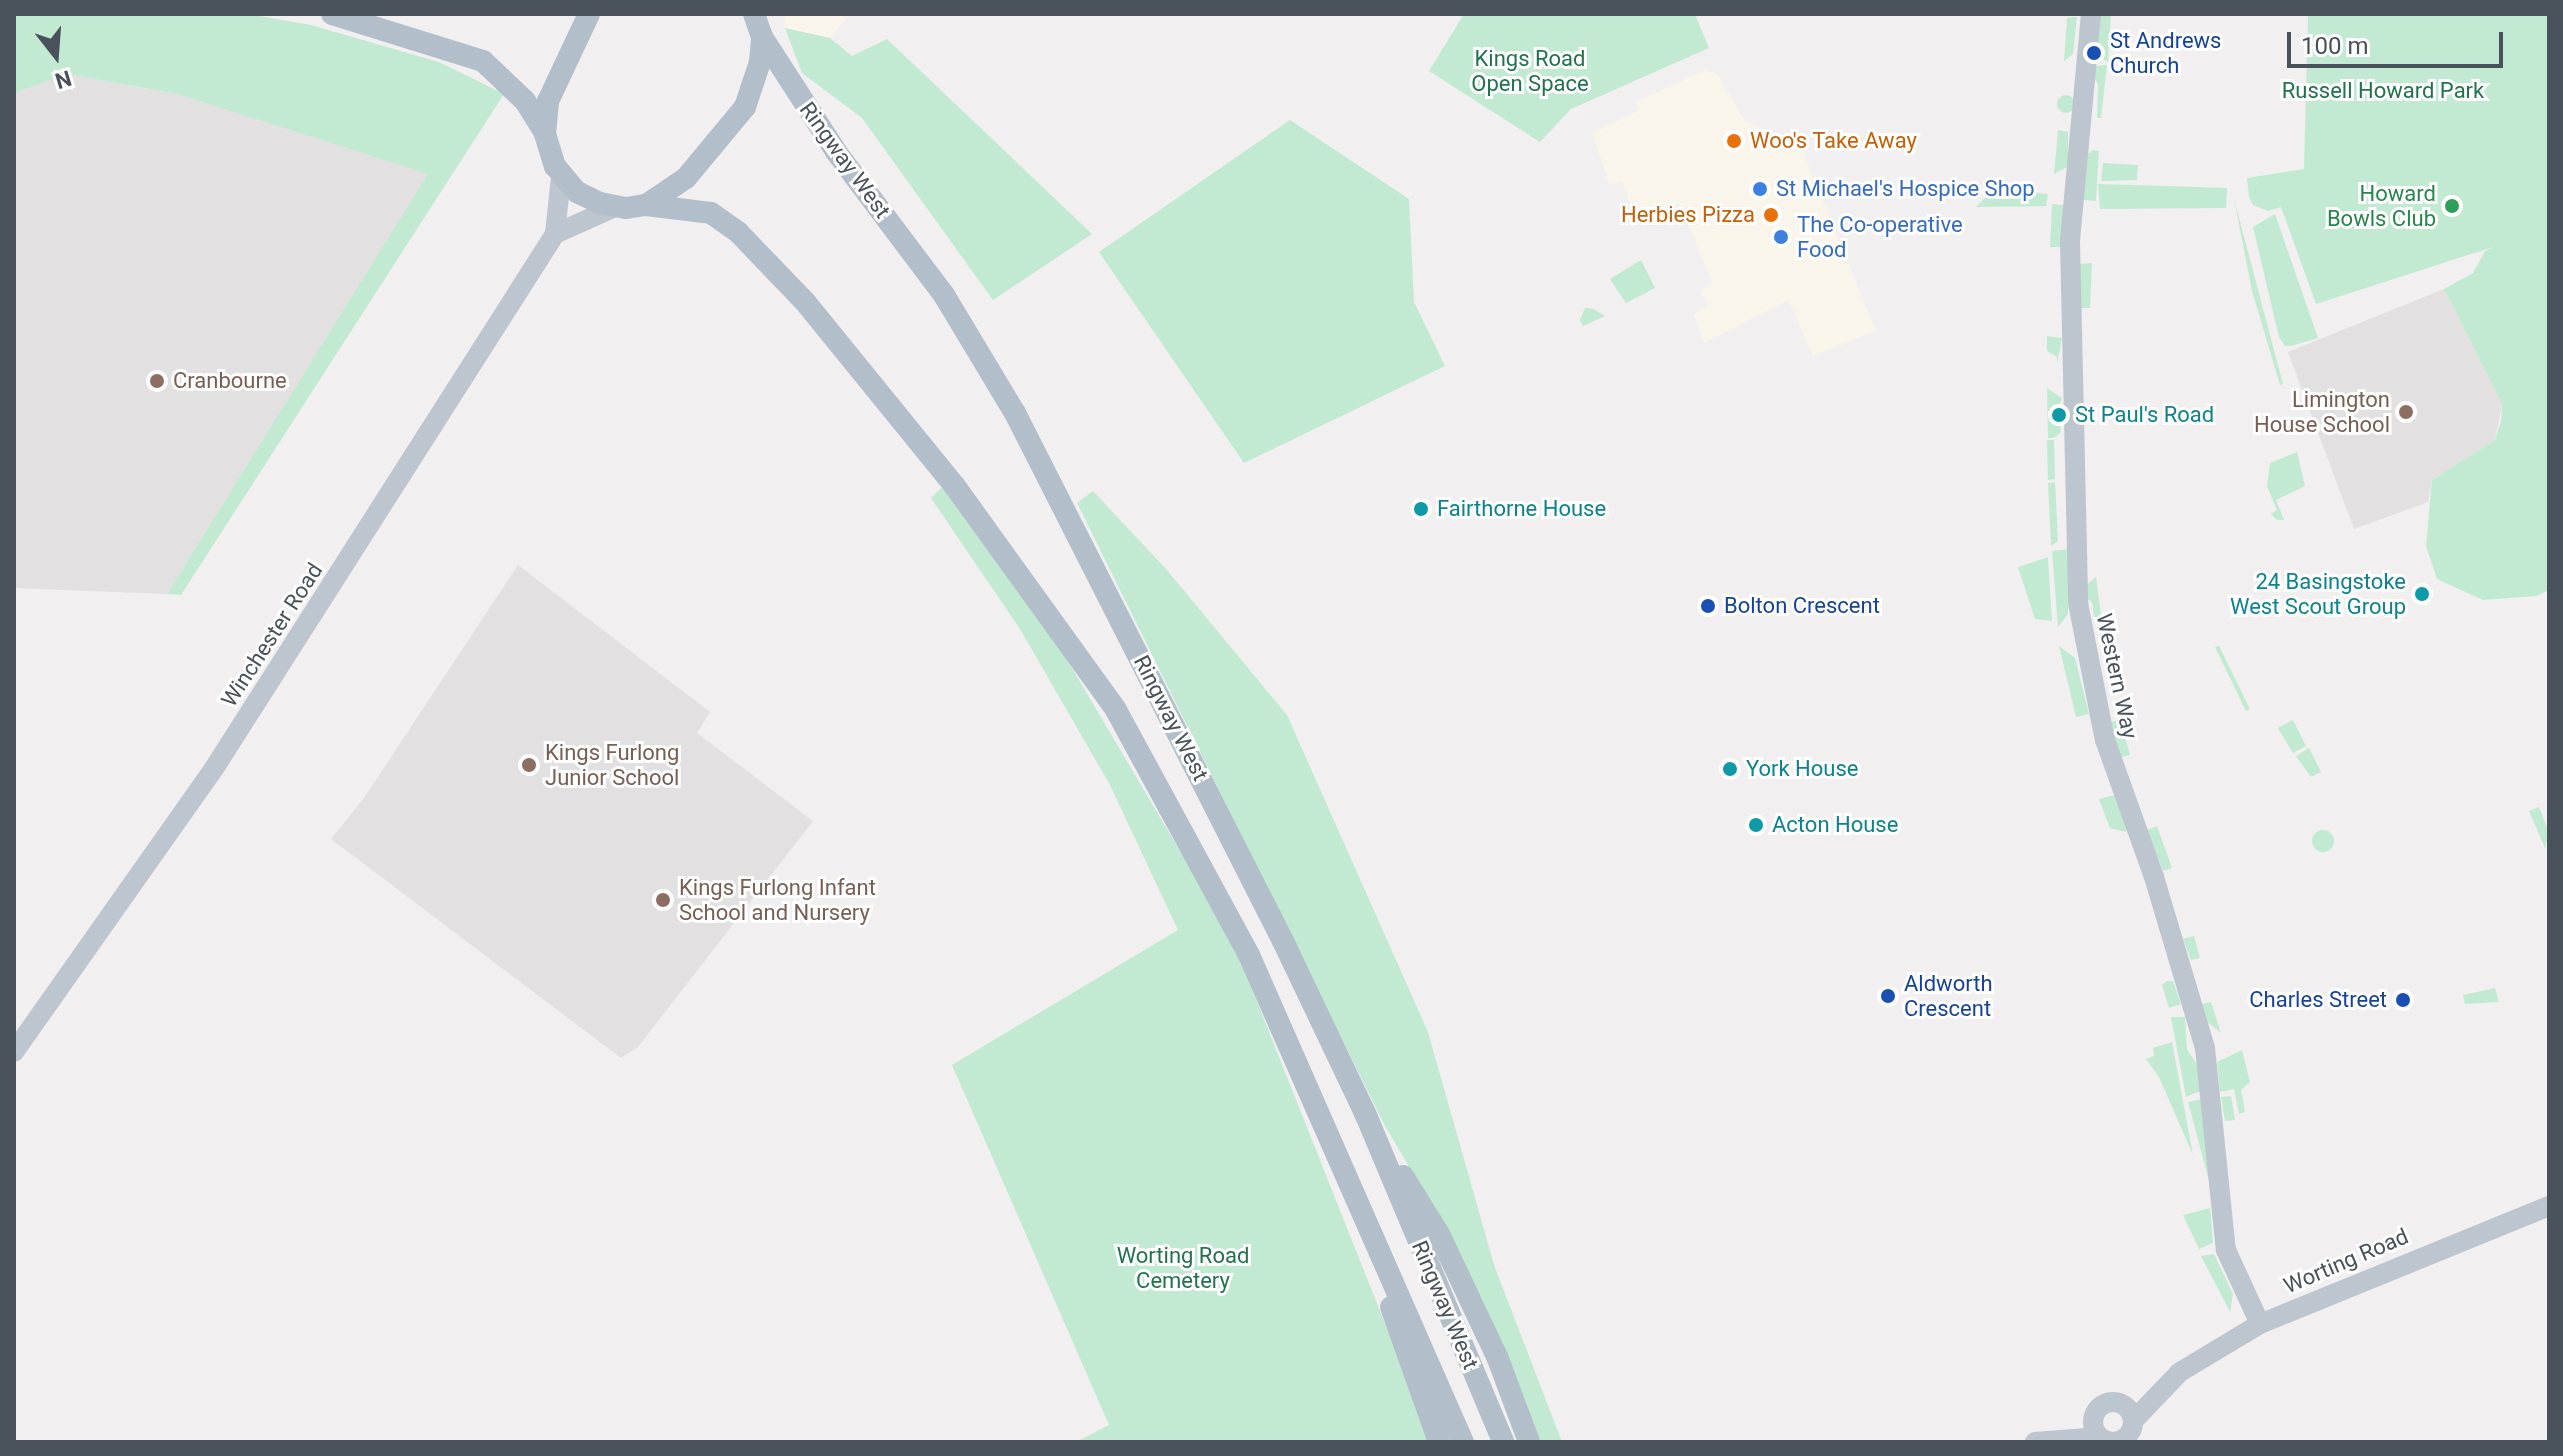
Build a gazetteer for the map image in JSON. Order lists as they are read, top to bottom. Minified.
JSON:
{"streets":{"main road":["Ringway West"],"street":["Winchester Road","Western Way","Worting Road"]},"crossings":[["Western Way","Worting Road"]],"parks":["Kings Road Open Space","Russell Howard Park","Worting Road Cemetery"],"places":["St Andrews Church","Woo's Take Away","St Michael's Hospice Shop","Howard Bowls Club","Herbies Pizza","The Co-operative Food","Cranbourne","Limington House School","St Paul's Road","Fairthorne House","24 Basingstoke West Scout Group","Bolton Crescent","Kings Furlong Junior School","York House","Acton House","Kings Furlong Infant School and Nursery","Aldworth Crescent","Charles Street"],"scale_bar":"100 m","north":"bottom"}
